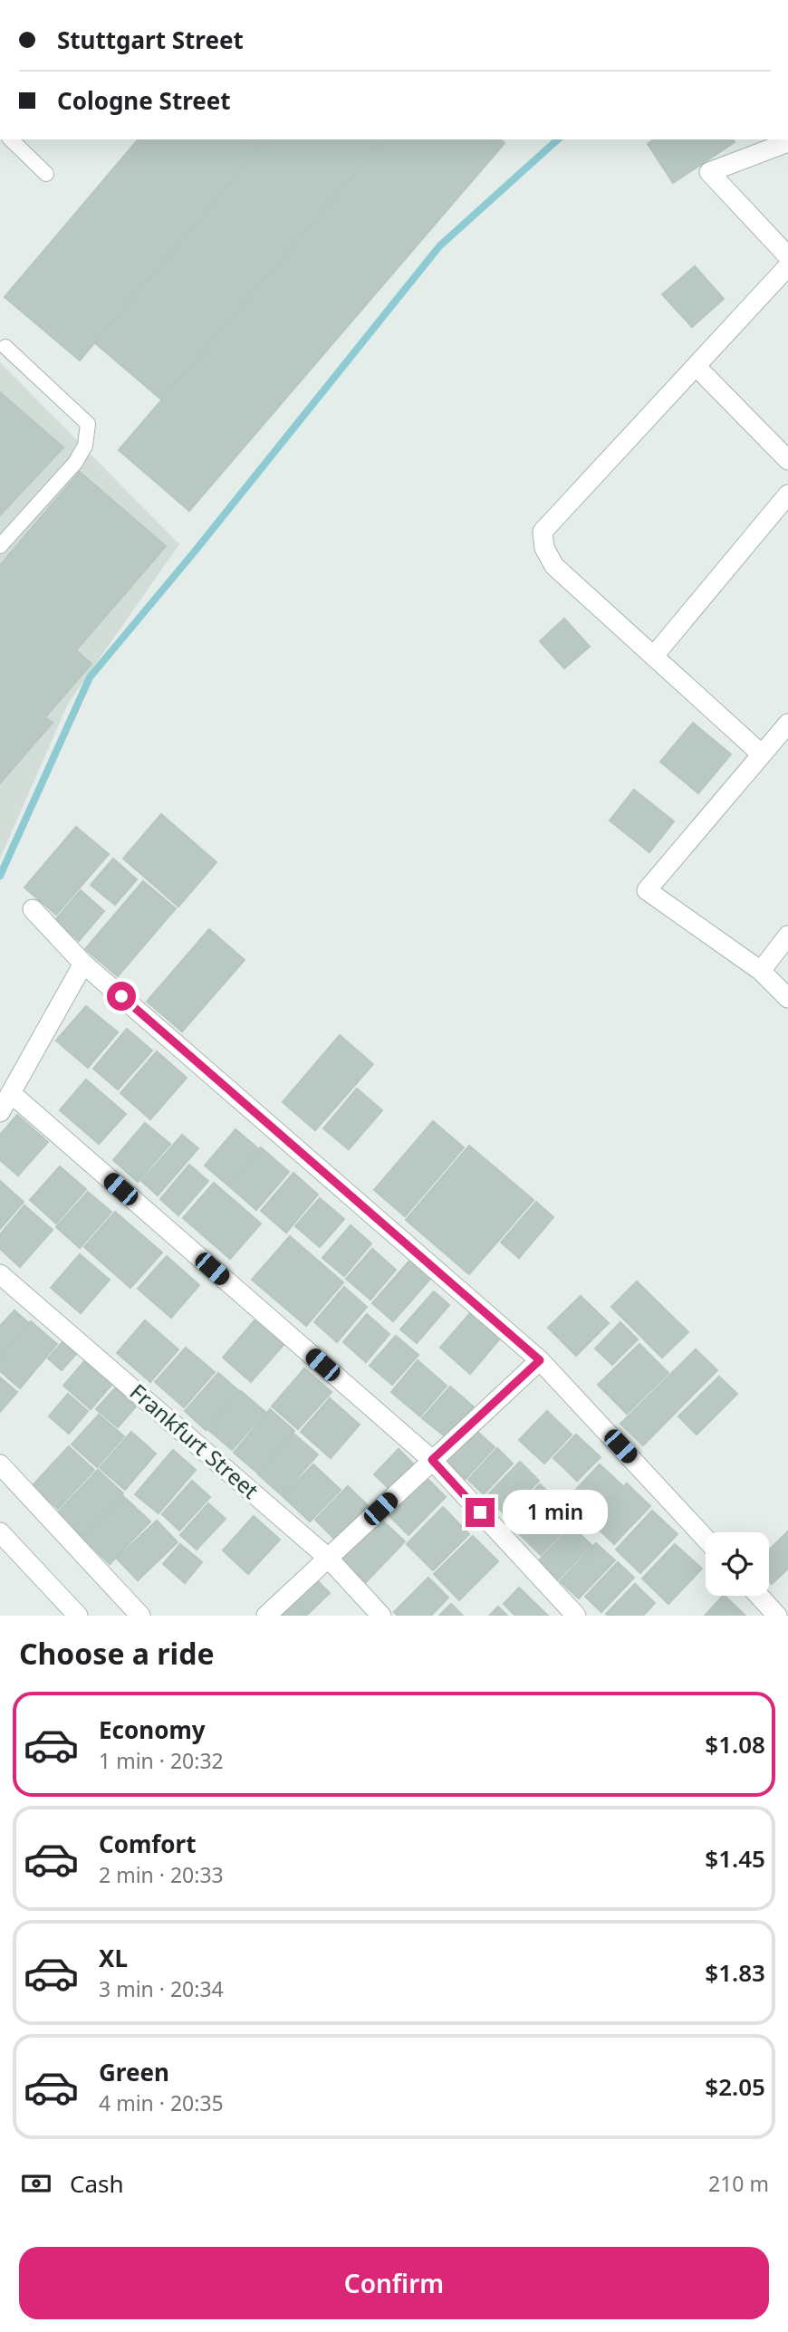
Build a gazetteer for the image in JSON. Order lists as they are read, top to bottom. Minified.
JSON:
{"streets":{"street":["Frankfurt Street"]},"page":{"banner":["Stuttgart Street","Cologne Street"],"bubble":"1 min","heading":"Choose a ride","list":[{"name":"Economy","note":"1 min · 20:32","value":"$1.08"},{"name":"Comfort","note":"2 min · 20:33","value":"$1.45"},{"name":"XL","note":"3 min · 20:34","value":"$1.83"},{"name":"Green","note":"4 min · 20:35","value":"$2.05"}],"pay":["Cash","210 m"],"buttons":"Confirm"}}
